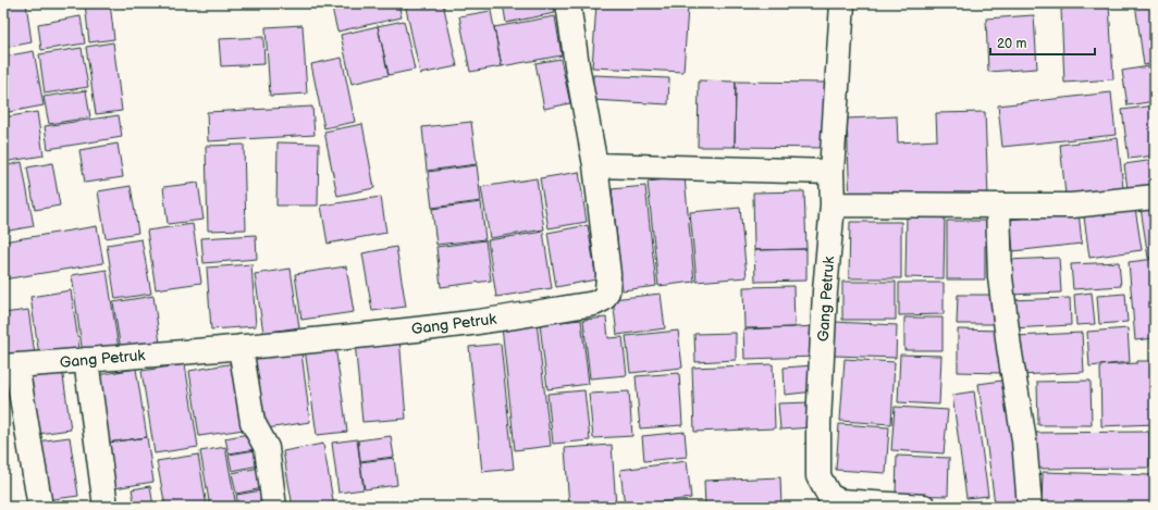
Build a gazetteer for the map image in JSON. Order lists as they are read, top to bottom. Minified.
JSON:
{"streets":{"street":["Gang Petruk"]},"scale_bar":"20 m"}
